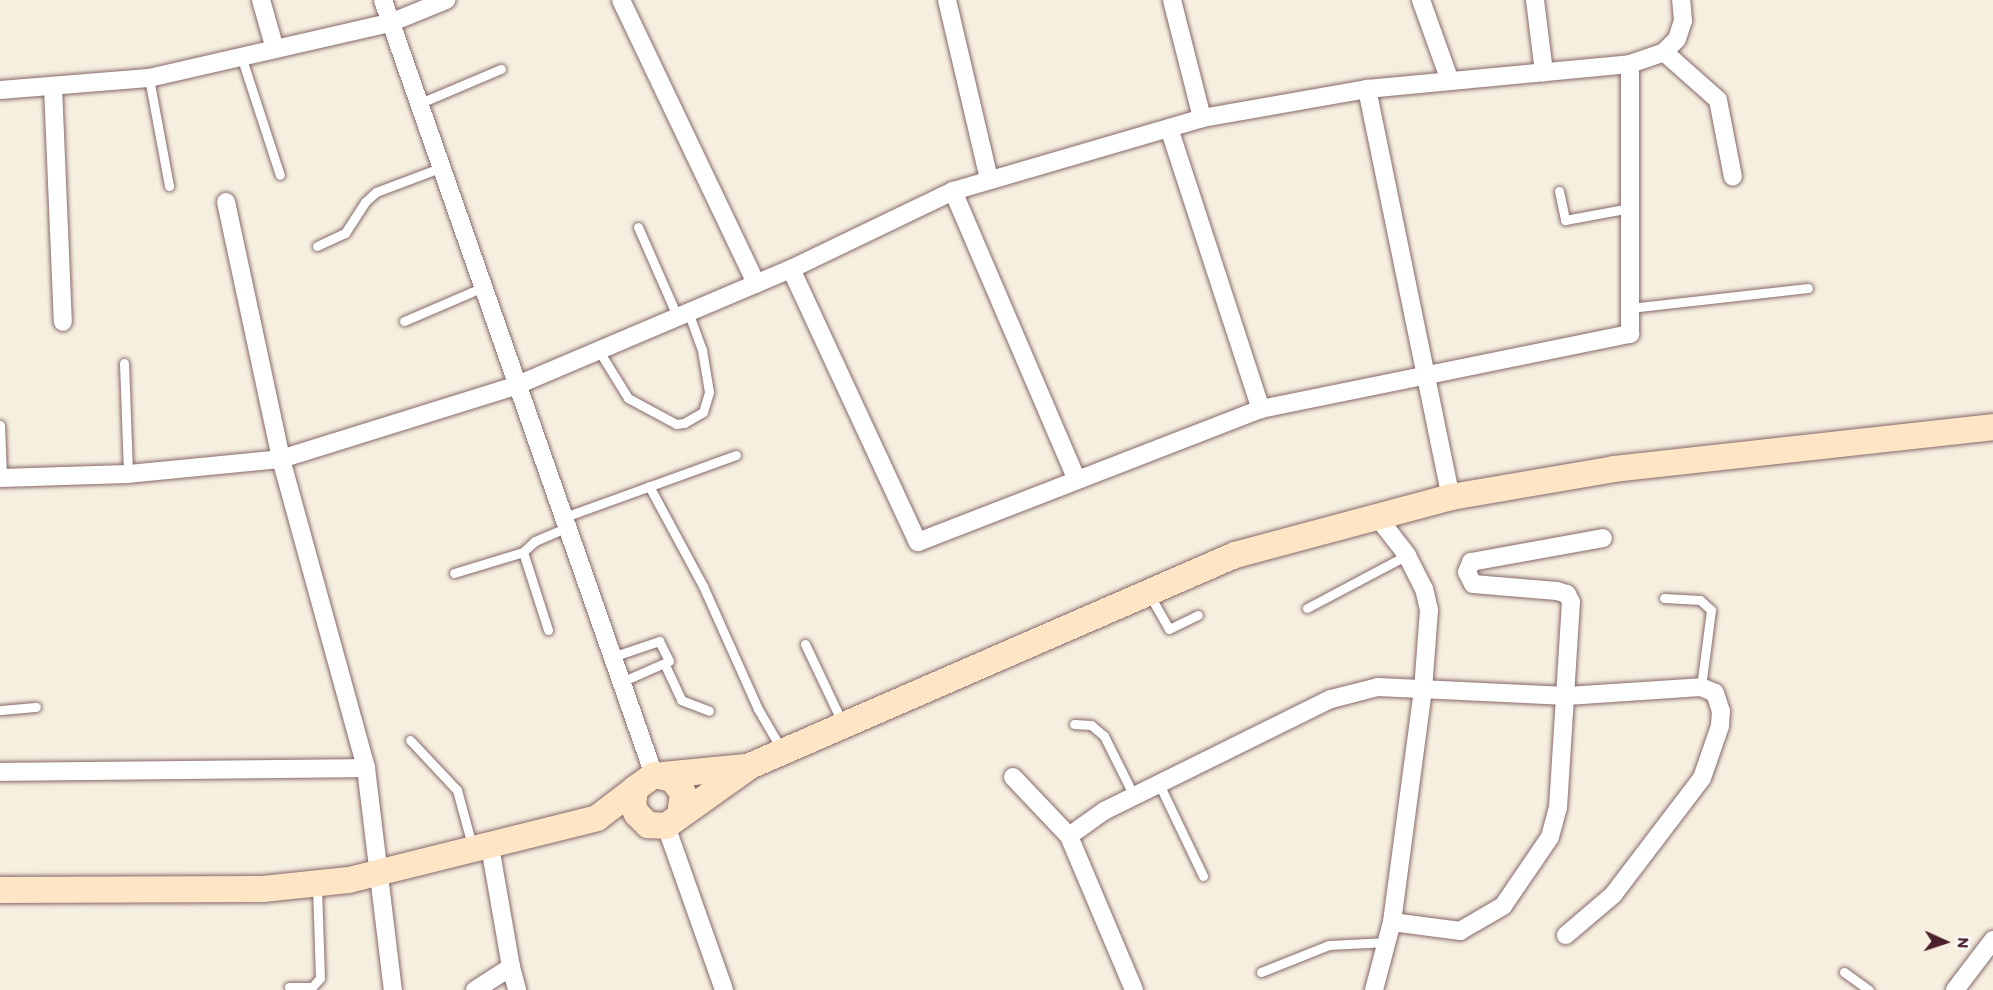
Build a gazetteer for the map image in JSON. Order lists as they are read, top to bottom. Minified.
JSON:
{"north":"right"}
